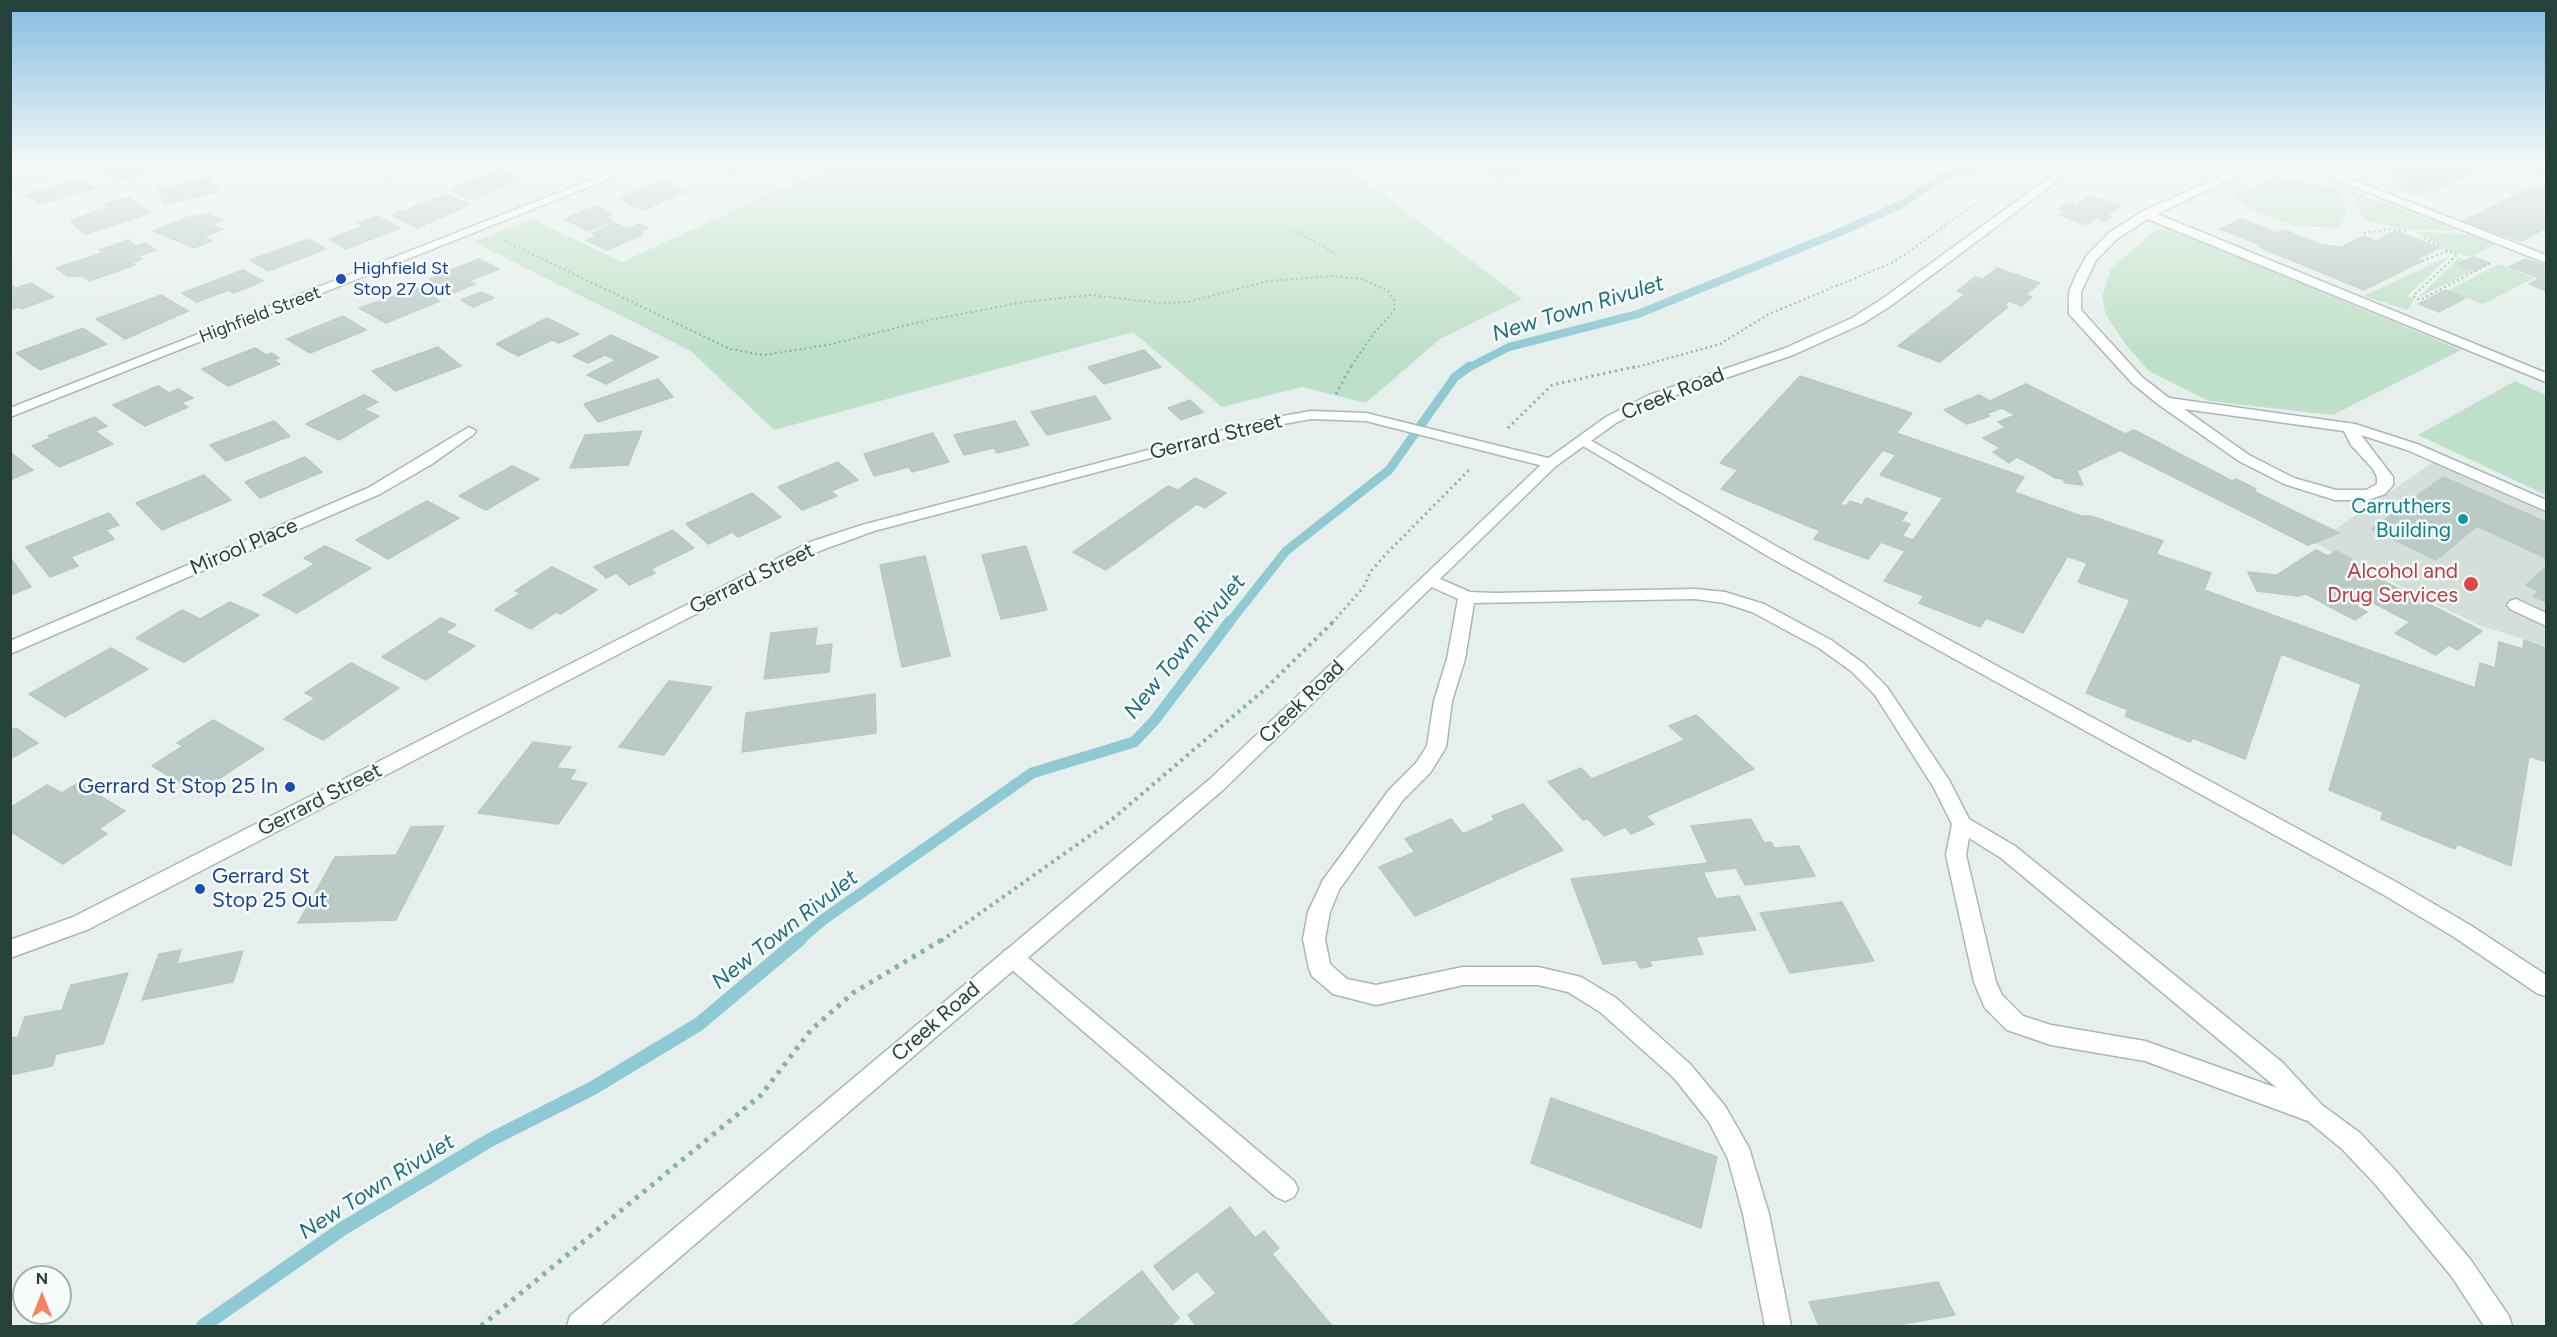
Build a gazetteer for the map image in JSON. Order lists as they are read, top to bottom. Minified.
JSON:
{"streets":{"street":["Highfield Street","Creek Road","Gerrard Street","Mirool Place"]},"crossings":[["Creek Road","Gerrard Street"]],"water":["New Town Rivulet"],"places":["Highfield St Stop 27 Out","Carruthers Building","Alcohol and Drug Services","Gerrard St Stop 25 In","Gerrard St Stop 25 Out"],"north":"top"}
